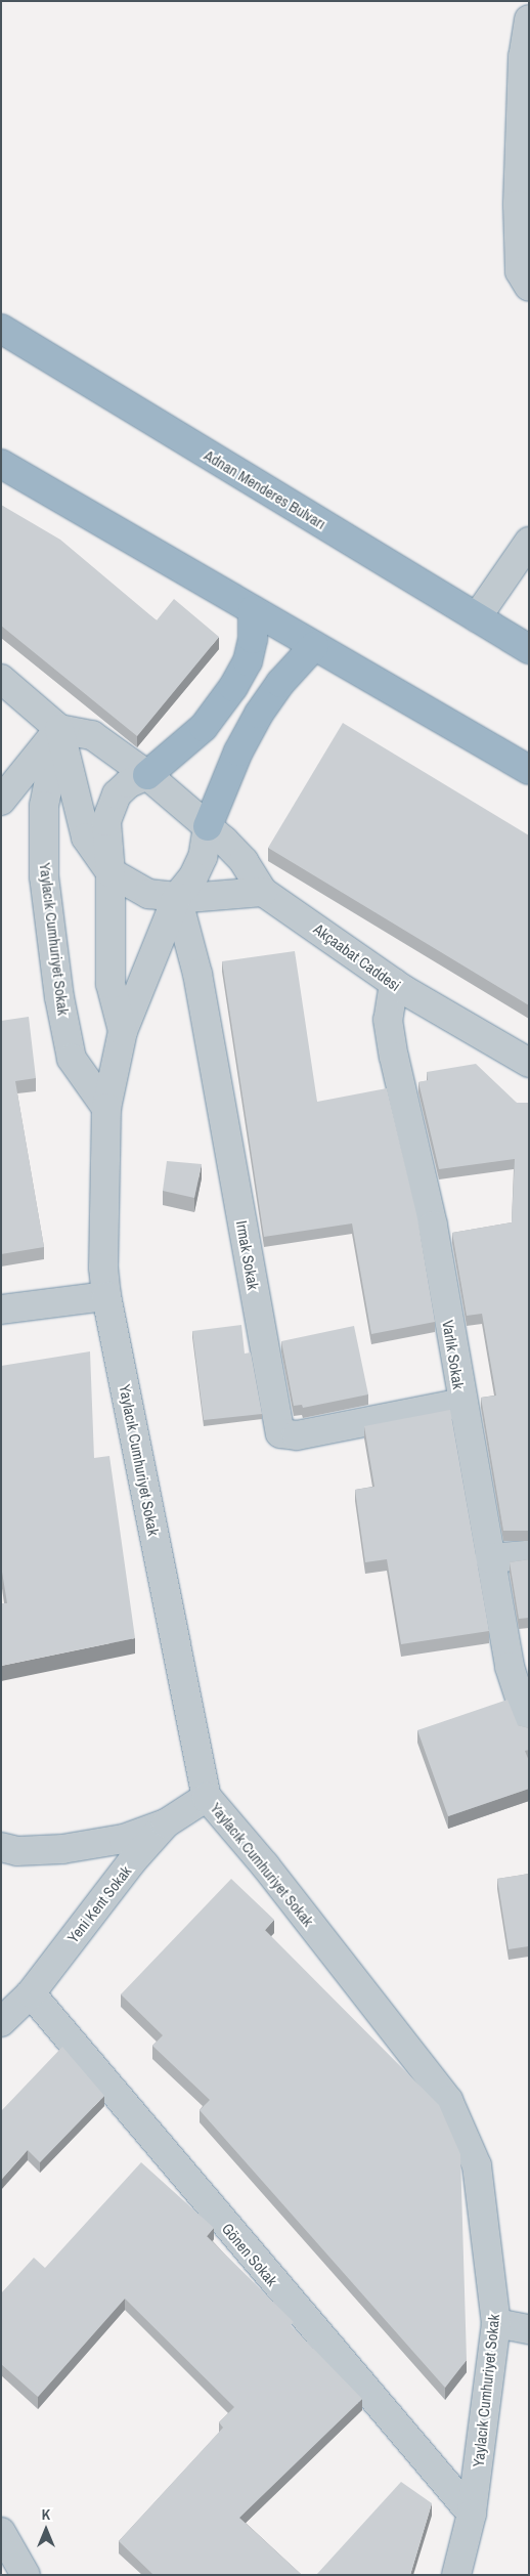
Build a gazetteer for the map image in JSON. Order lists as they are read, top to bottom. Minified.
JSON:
{"streets":{"highway":["Adnan Menderes Bulvarı"],"street":["Yaylacık Cumhuriyet Sokak","Akçaabat Caddesi","Irmak Sokak","Varlık Sokak","Yeni Kent Sokak","Gönen Sokak"]},"crossings":[["Yaylacık Cumhuriyet Sokak","Akçaabat Caddesi"],["Yaylacık Cumhuriyet Sokak","Irmak Sokak"],["Yaylacık Cumhuriyet Sokak","Yeni Kent Sokak"],["Yaylacık Cumhuriyet Sokak","Gönen Sokak"],["Akçaabat Caddesi","Irmak Sokak"],["Akçaabat Caddesi","Varlık Sokak"],["Irmak Sokak","Varlık Sokak"],["Yeni Kent Sokak","Gönen Sokak"]],"north":"top"}
